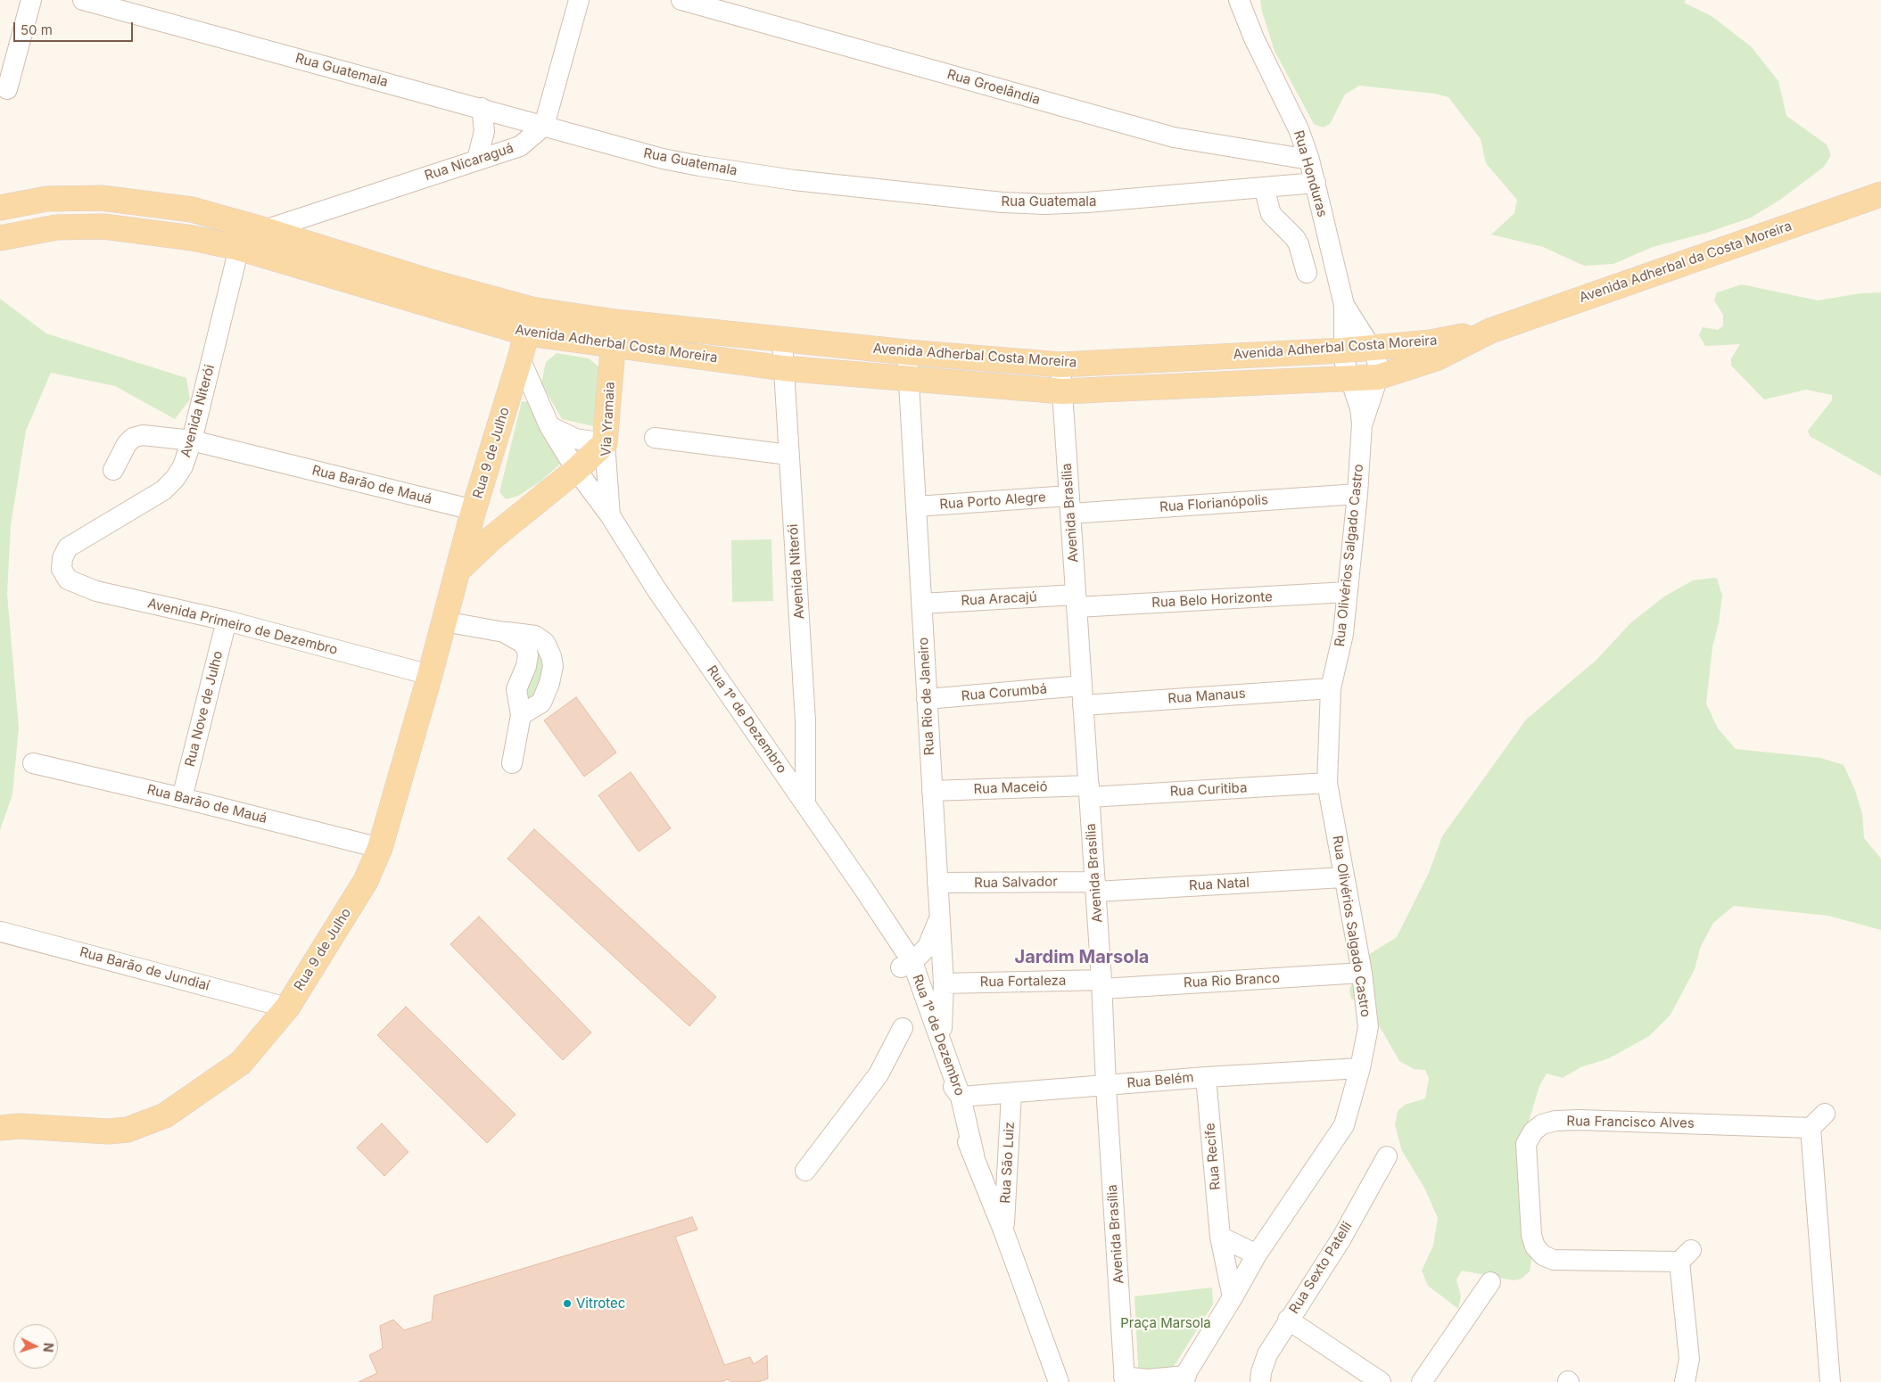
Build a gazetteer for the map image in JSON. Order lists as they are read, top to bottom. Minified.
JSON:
{"streets":{"main road":["Avenida Adherbal da Costa Moreira","Avenida Adherbal Costa Moreira","Via Yramaia","Rua 9 de Julho"],"street":["Rua Guatemala","Rua Groelândia","Rua Nicaraguá","Rua Honduras","Avenida Niterói","Rua Barão de Mauá","Rua Porto Alegre","Rua Florianópolis","Avenida Brasília","Rua Olivérios Salgado Castro","Rua Aracajú","Rua Belo Horizonte","Avenida Primeiro de Dezembro","Rua Corumbá","Rua Rio de Janeiro","Rua Manaus","Rua Nove de Julho","Rua 1º de Dezembro","Rua Maceió","Rua Curitiba","Rua Salvador","Rua Natal","Rua Barão de Jundiaí","Rua Rio Branco","Rua Fortaleza","Rua Belém","Rua Francisco Alves","Rua Recife","Rua São Luiz","Rua Sexto Patelli"]},"crossings":[["Rua Guatemala","Rua Nicaraguá"],["Rua Guatemala","Rua Honduras"],["Rua Groelândia","Rua Honduras"],["Rua Nicaraguá","Avenida Adherbal Costa Moreira"],["Avenida Adherbal da Costa Moreira","Avenida Adherbal Costa Moreira"],["Avenida Adherbal Costa Moreira","Avenida Niterói"],["Avenida Adherbal Costa Moreira","Via Yramaia"],["Avenida Adherbal Costa Moreira","Rua 9 de Julho"],["Avenida Adherbal Costa Moreira","Avenida Brasília"],["Avenida Adherbal Costa Moreira","Rua Rio de Janeiro"],["Avenida Niterói","Rua Barão de Mauá"],["Avenida Niterói","Avenida Primeiro de Dezembro"],["Avenida Niterói","Rua 1º de Dezembro"],["Via Yramaia","Rua 1º de Dezembro"],["Rua 9 de Julho","Rua Barão de Mauá"],["Rua 9 de Julho","Avenida Primeiro de Dezembro"],["Rua 9 de Julho","Rua 1º de Dezembro"],["Rua 9 de Julho","Rua Barão de Jundiaí"],["Rua Barão de Mauá","Rua Nove de Julho"],["Rua Porto Alegre","Rua Florianópolis"],["Rua Porto Alegre","Avenida Brasília"],["Rua Porto Alegre","Rua Rio de Janeiro"],["Rua Florianópolis","Avenida Brasília"],["Rua Florianópolis","Rua Olivérios Salgado Castro"],["Avenida Brasília","Rua Aracajú"],["Avenida Brasília","Rua Belo Horizonte"],["Avenida Brasília","Rua Corumbá"],["Avenida Brasília","Rua Manaus"],["Avenida Brasília","Rua Maceió"],["Avenida Brasília","Rua Curitiba"],["Avenida Brasília","Rua Salvador"],["Avenida Brasília","Rua Natal"],["Avenida Brasília","Rua Rio Branco"],["Avenida Brasília","Rua Fortaleza"],["Avenida Brasília","Rua Belém"],["Rua Olivérios Salgado Castro","Rua Belo Horizonte"],["Rua Olivérios Salgado Castro","Rua Manaus"],["Rua Olivérios Salgado Castro","Rua Curitiba"],["Rua Olivérios Salgado Castro","Rua Natal"],["Rua Olivérios Salgado Castro","Rua Rio Branco"],["Rua Olivérios Salgado Castro","Rua Belém"],["Rua Olivérios Salgado Castro","Rua Recife"],["Rua Aracajú","Rua Belo Horizonte"],["Rua Aracajú","Rua Rio de Janeiro"],["Avenida Primeiro de Dezembro","Rua Nove de Julho"],["Rua Corumbá","Rua Rio de Janeiro"],["Rua Corumbá","Rua Manaus"],["Rua Rio de Janeiro","Rua 1º de Dezembro"],["Rua Rio de Janeiro","Rua Maceió"],["Rua Rio de Janeiro","Rua Salvador"],["Rua Rio de Janeiro","Rua Fortaleza"],["Rua 1º de Dezembro","Rua Belém"],["Rua 1º de Dezembro","Rua São Luiz"],["Rua Maceió","Rua Curitiba"],["Rua Salvador","Rua Natal"],["Rua Rio Branco","Rua Fortaleza"],["Rua Belém","Rua Recife"],["Rua Belém","Rua São Luiz"]],"districts":["Jardim Marsola"],"parks":["Praça Marsola"],"places":["Vitrotec"],"scale_bar":"50 m","north":"right"}
